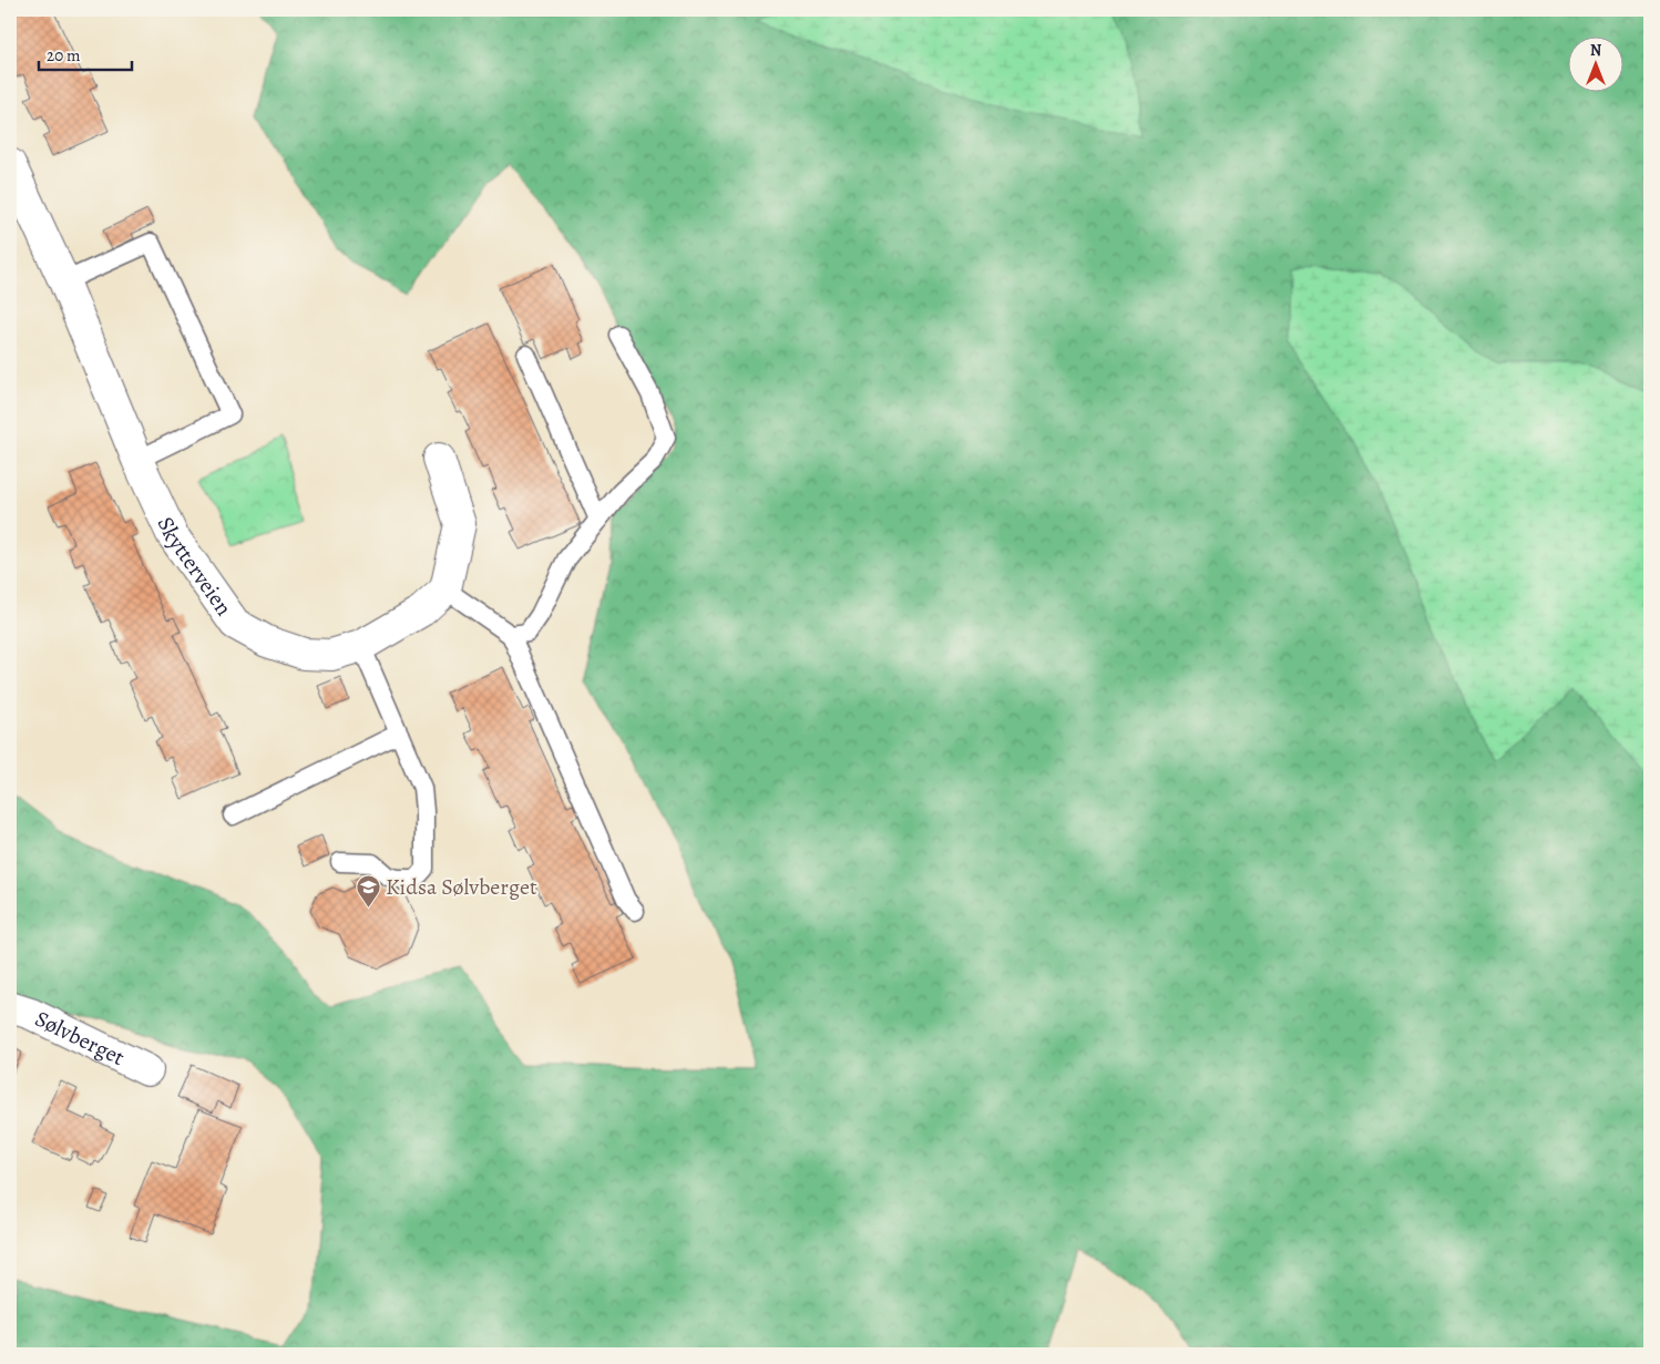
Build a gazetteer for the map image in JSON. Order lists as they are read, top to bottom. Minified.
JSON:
{"streets":{"street":["Skytterveien","Sølvberget"]},"places":{"school or university":["Kidsa Sølvberget"]},"scale_bar":"20 m","north":"top"}
